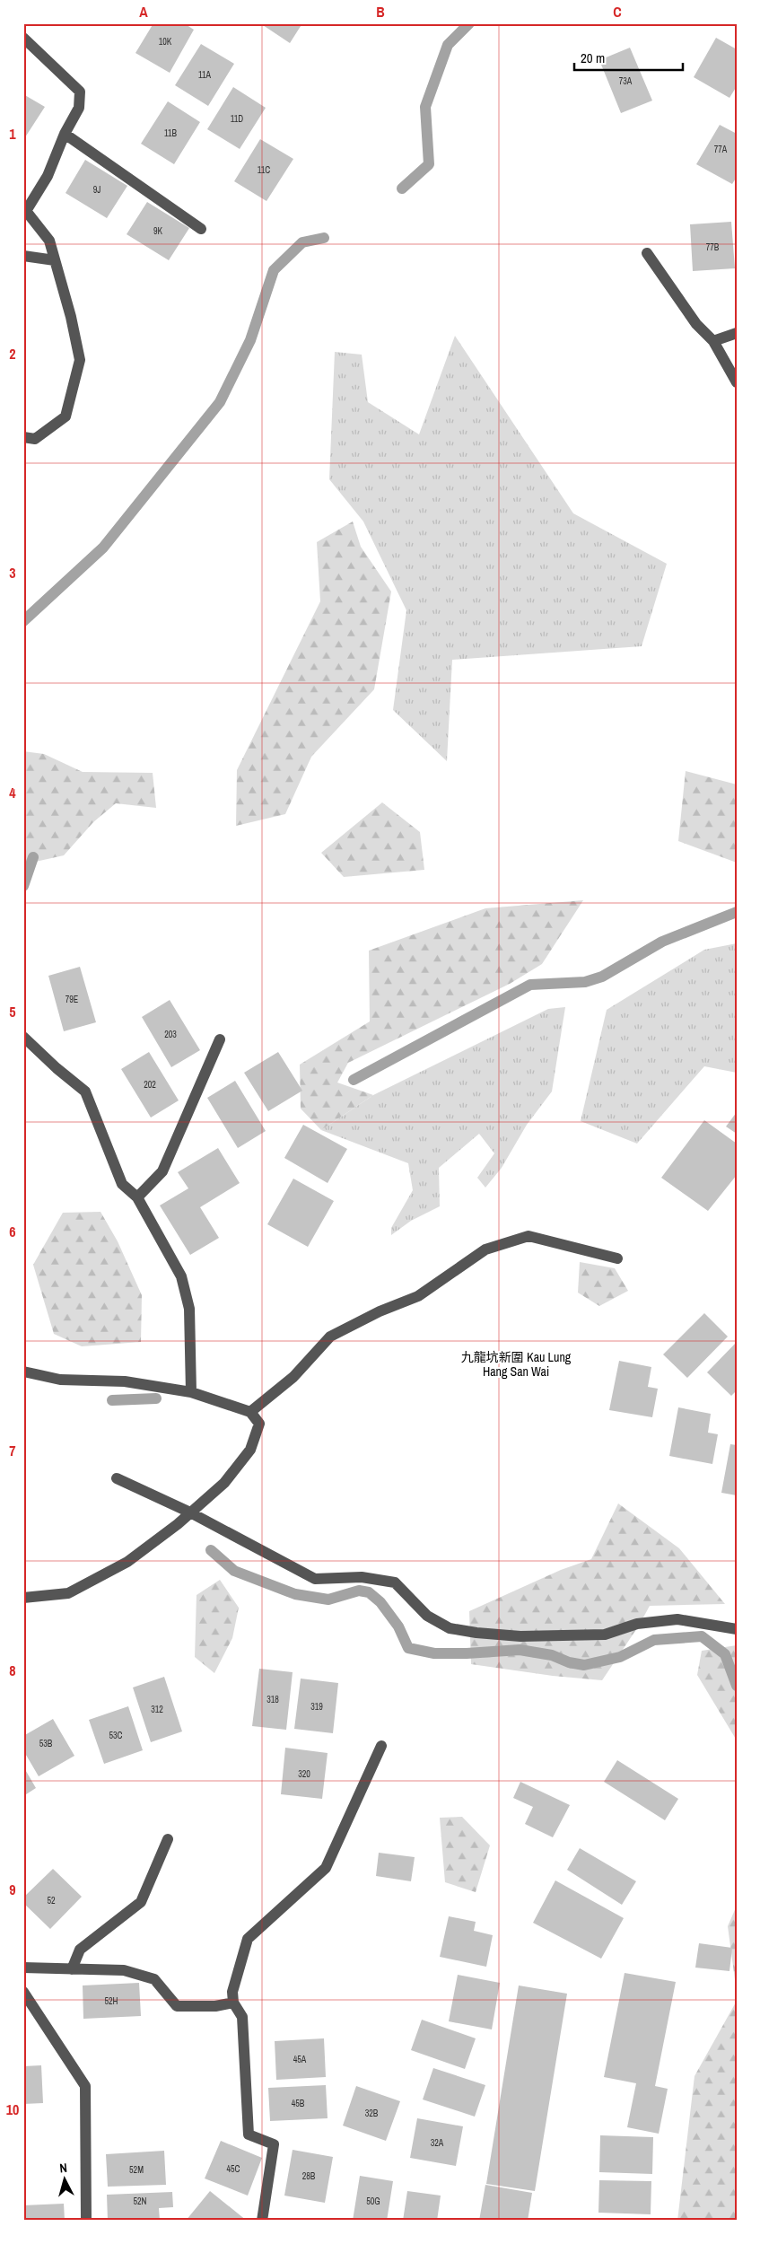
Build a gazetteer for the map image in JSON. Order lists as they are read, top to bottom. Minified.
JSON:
{"districts":["九龍坑新圍 Kau Lung Hang San Wai"],"house_numbers":["10K","11A","73A","11D","11B","77A","11C","9J","9K","77B","79E","203","202","318","319","312","53C","53B","320","52","52H","45A","45B","32B","32A","45C","52M","28B","52N","50G"],"scale_bar":"20 m","north":"top","grid":{"columns":["A","B","C"],"rows":["1","2","3","4","5","6","7","8","9","10"]}}
